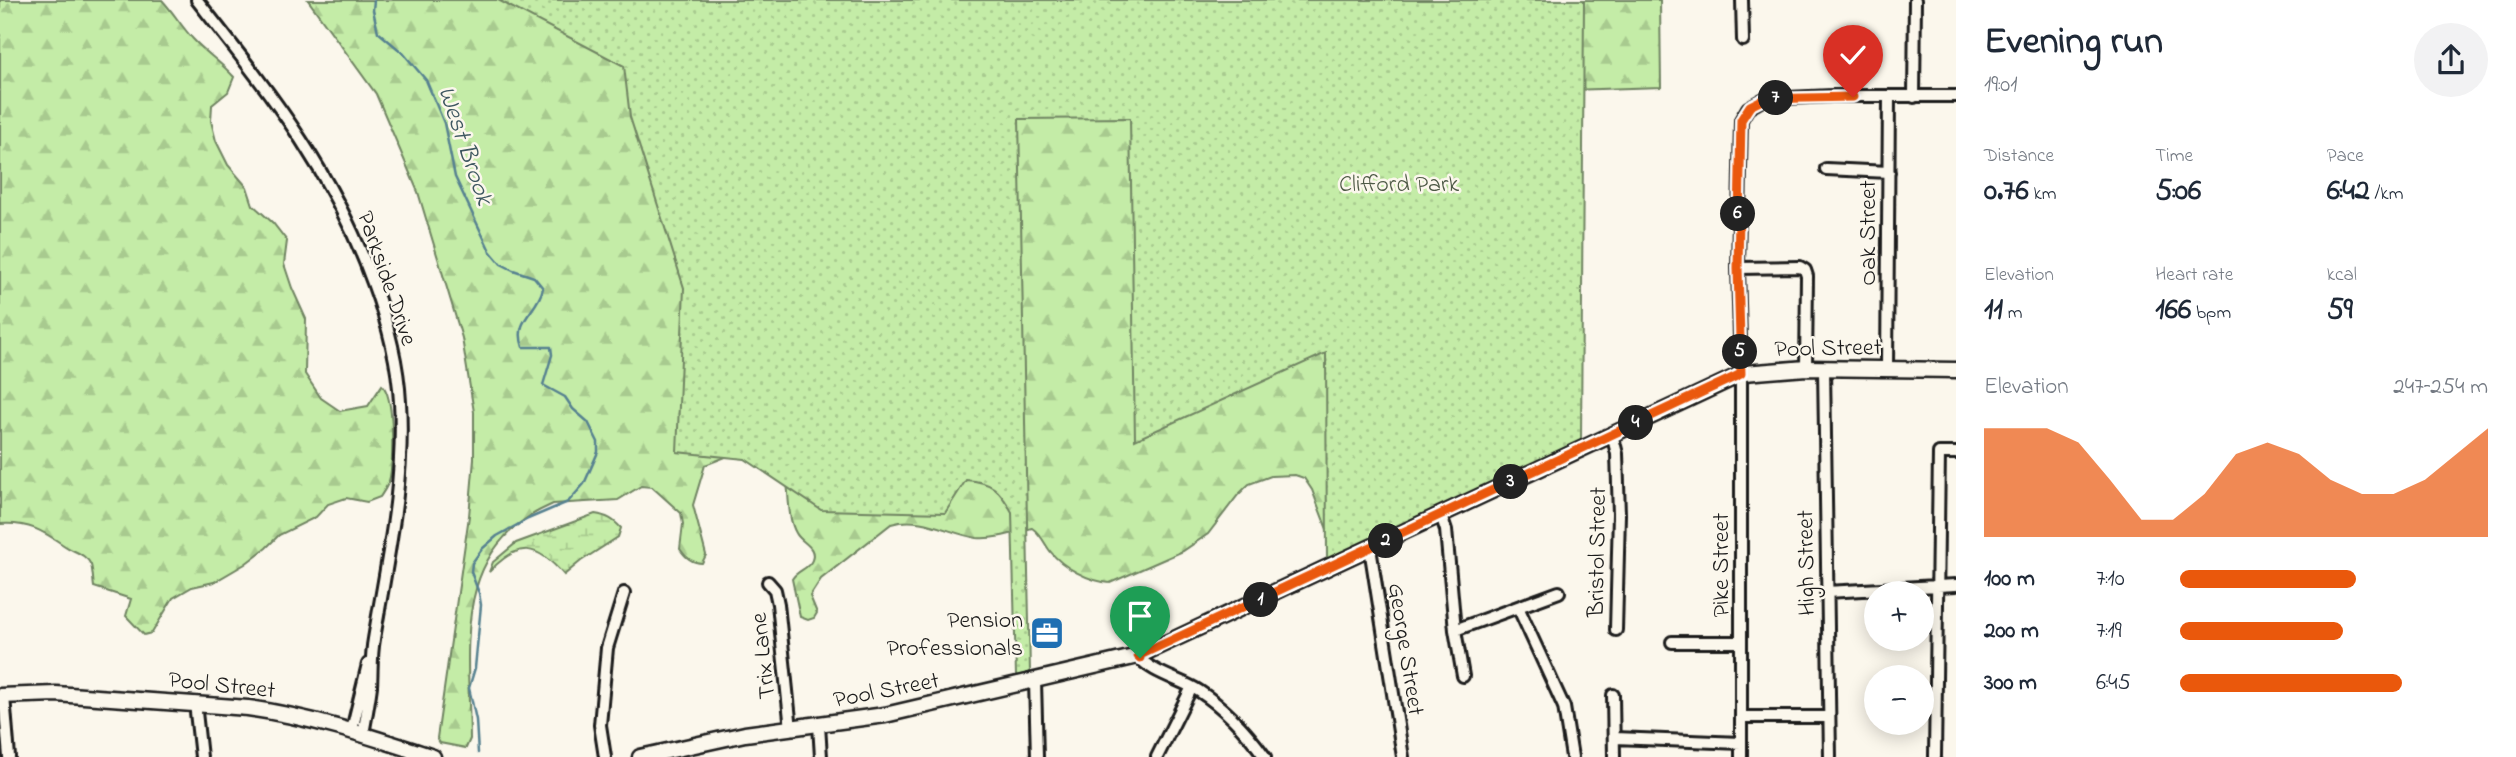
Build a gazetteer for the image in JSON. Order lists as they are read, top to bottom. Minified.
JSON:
{"streets":{"main road":["Pool Street"],"street":["Oak Street","Parkside Drive","Bristol Street","High Street","Pike Street","George Street","Trix Lane"]},"crossings":[["Oak Street","Pool Street"],["Oak Street","Pike Street"],["Parkside Drive","Pool Street"],["Pool Street","Bristol Street"],["Pool Street","High Street"],["Pool Street","Pike Street"],["Pool Street","George Street"],["Pool Street","Trix Lane"]],"water":["West Brook"],"parks":["Clifford Park"],"places":{"office":["Pension Professionals"]},"page":{"heading":["Evening run","19:01"],"pins":["7","6","5","4","3","2","1"],"stats":[["Distance","0.76 km"],["Time","5:06"],["Pace","6:42 /km"],["Elevation","11 m"],["Heart rate","166 bpm"],["kcal","59"]],"chart":["Elevation","247–254 m"],"list":[{"name":"100 m","note":"7:10"},{"name":"200 m","note":"7:19"},{"name":"300 m","note":"6:45"}],"map_buttons":["+","−"]}}
